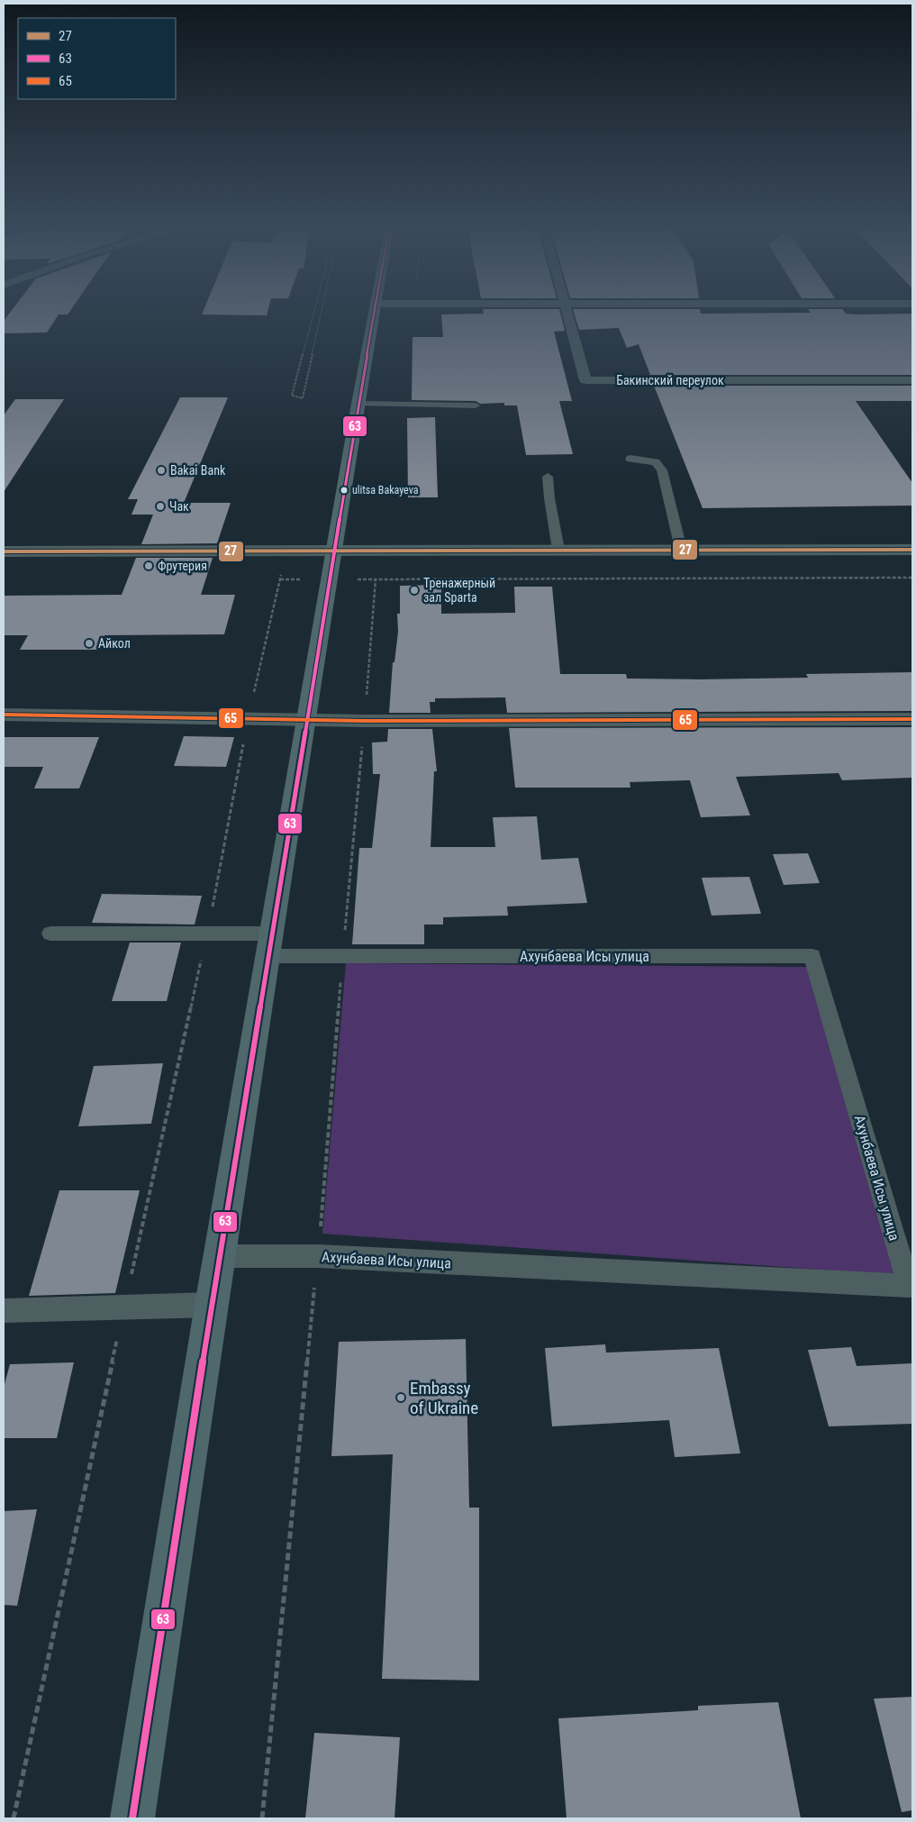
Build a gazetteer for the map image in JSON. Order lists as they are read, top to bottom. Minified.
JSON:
{"streets":{"street":["Бакинский переулок"],"lane":["Ахунбаева Исы улица"]},"places":["Bakai Bank","ulitsa Bakayeva","Чак","Фрутерия","Тренажерный зал Sparta","Айкол","Embassy of Ukraine"],"lines":["transit line 63","transit line 27","transit line 65"],"legend":["27","63","65"]}
